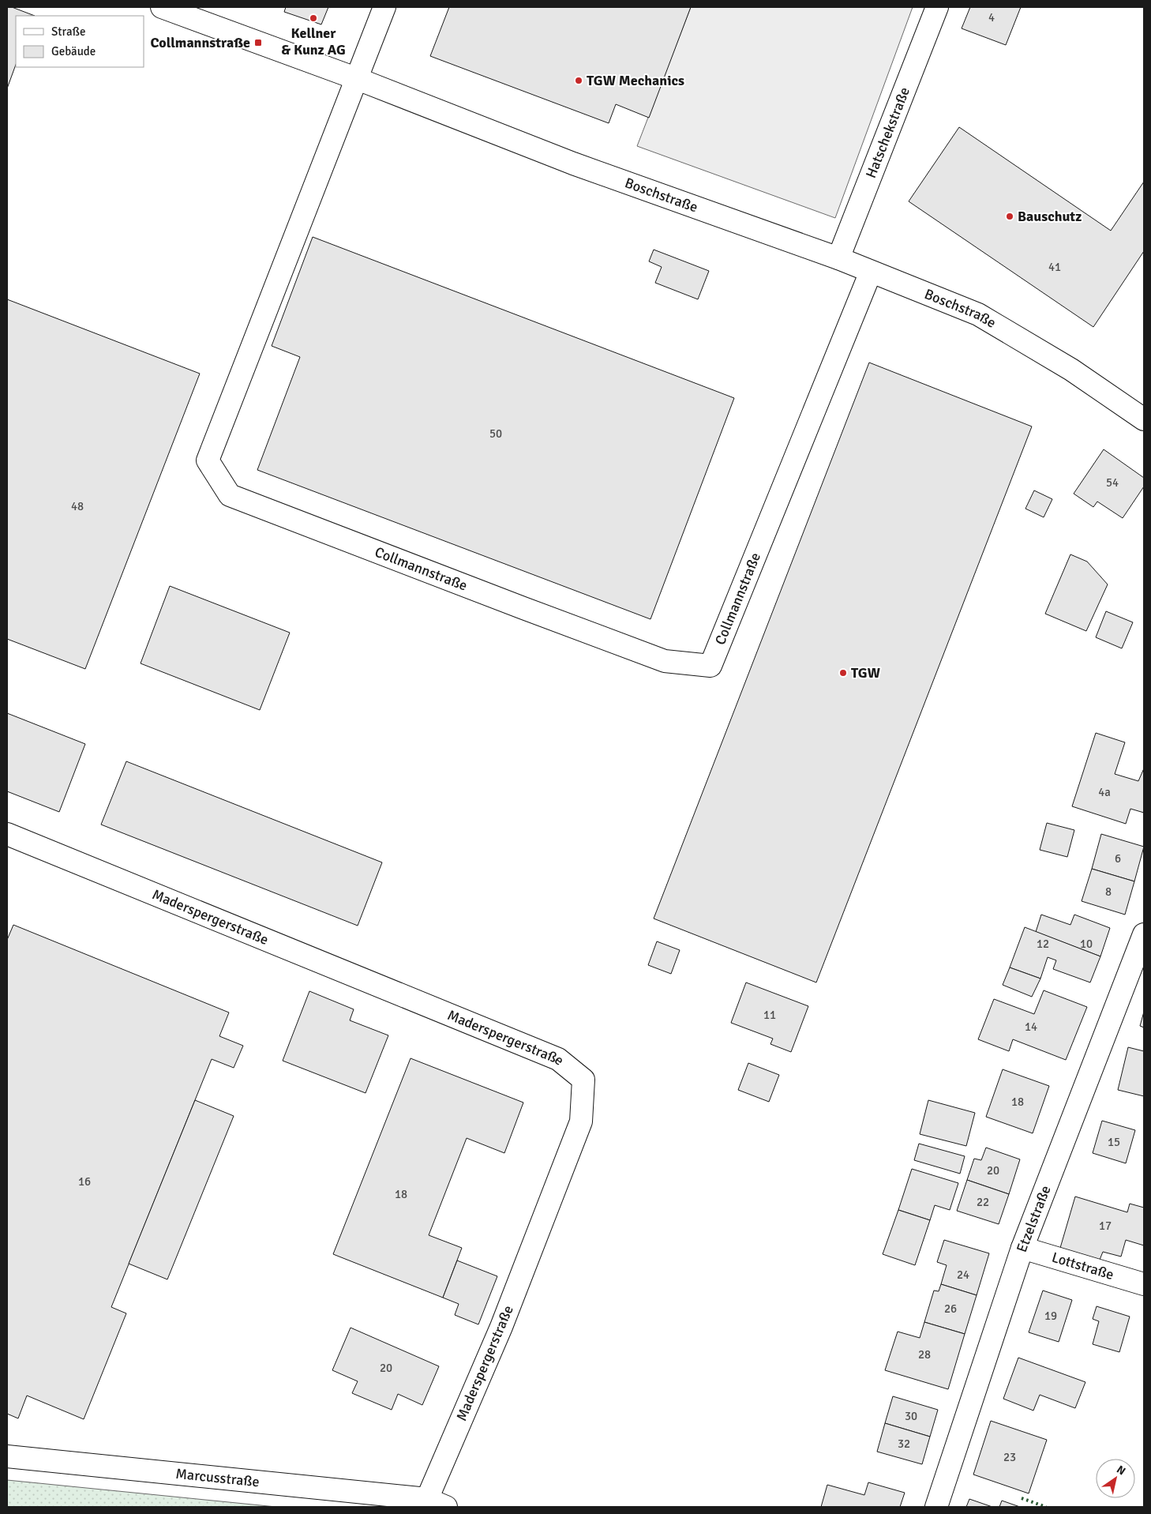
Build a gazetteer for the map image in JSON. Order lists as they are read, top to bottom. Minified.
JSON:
{"streets":{"street":["Hatschekstraße","Boschstraße","Collmannstraße","Maderspergerstraße","Etzelstraße","Lottstraße","Marcusstraße"]},"crossings":[["Hatschekstraße","Boschstraße"],["Boschstraße","Collmannstraße"],["Maderspergerstraße","Marcusstraße"],["Etzelstraße","Lottstraße"]],"places":{"other":["Kellner & Kunz AG","TGW Mechanics","Bauschutz","TGW"],"transit":["Collmannstraße"]},"house_numbers":["4","41","50","54","48","4a","6","8","12","10","11","14","18","15","20","16","18","22","17","24","26","19","28","20","30","32","23"],"legend":["Straße","Gebäude"],"north":"top right"}
